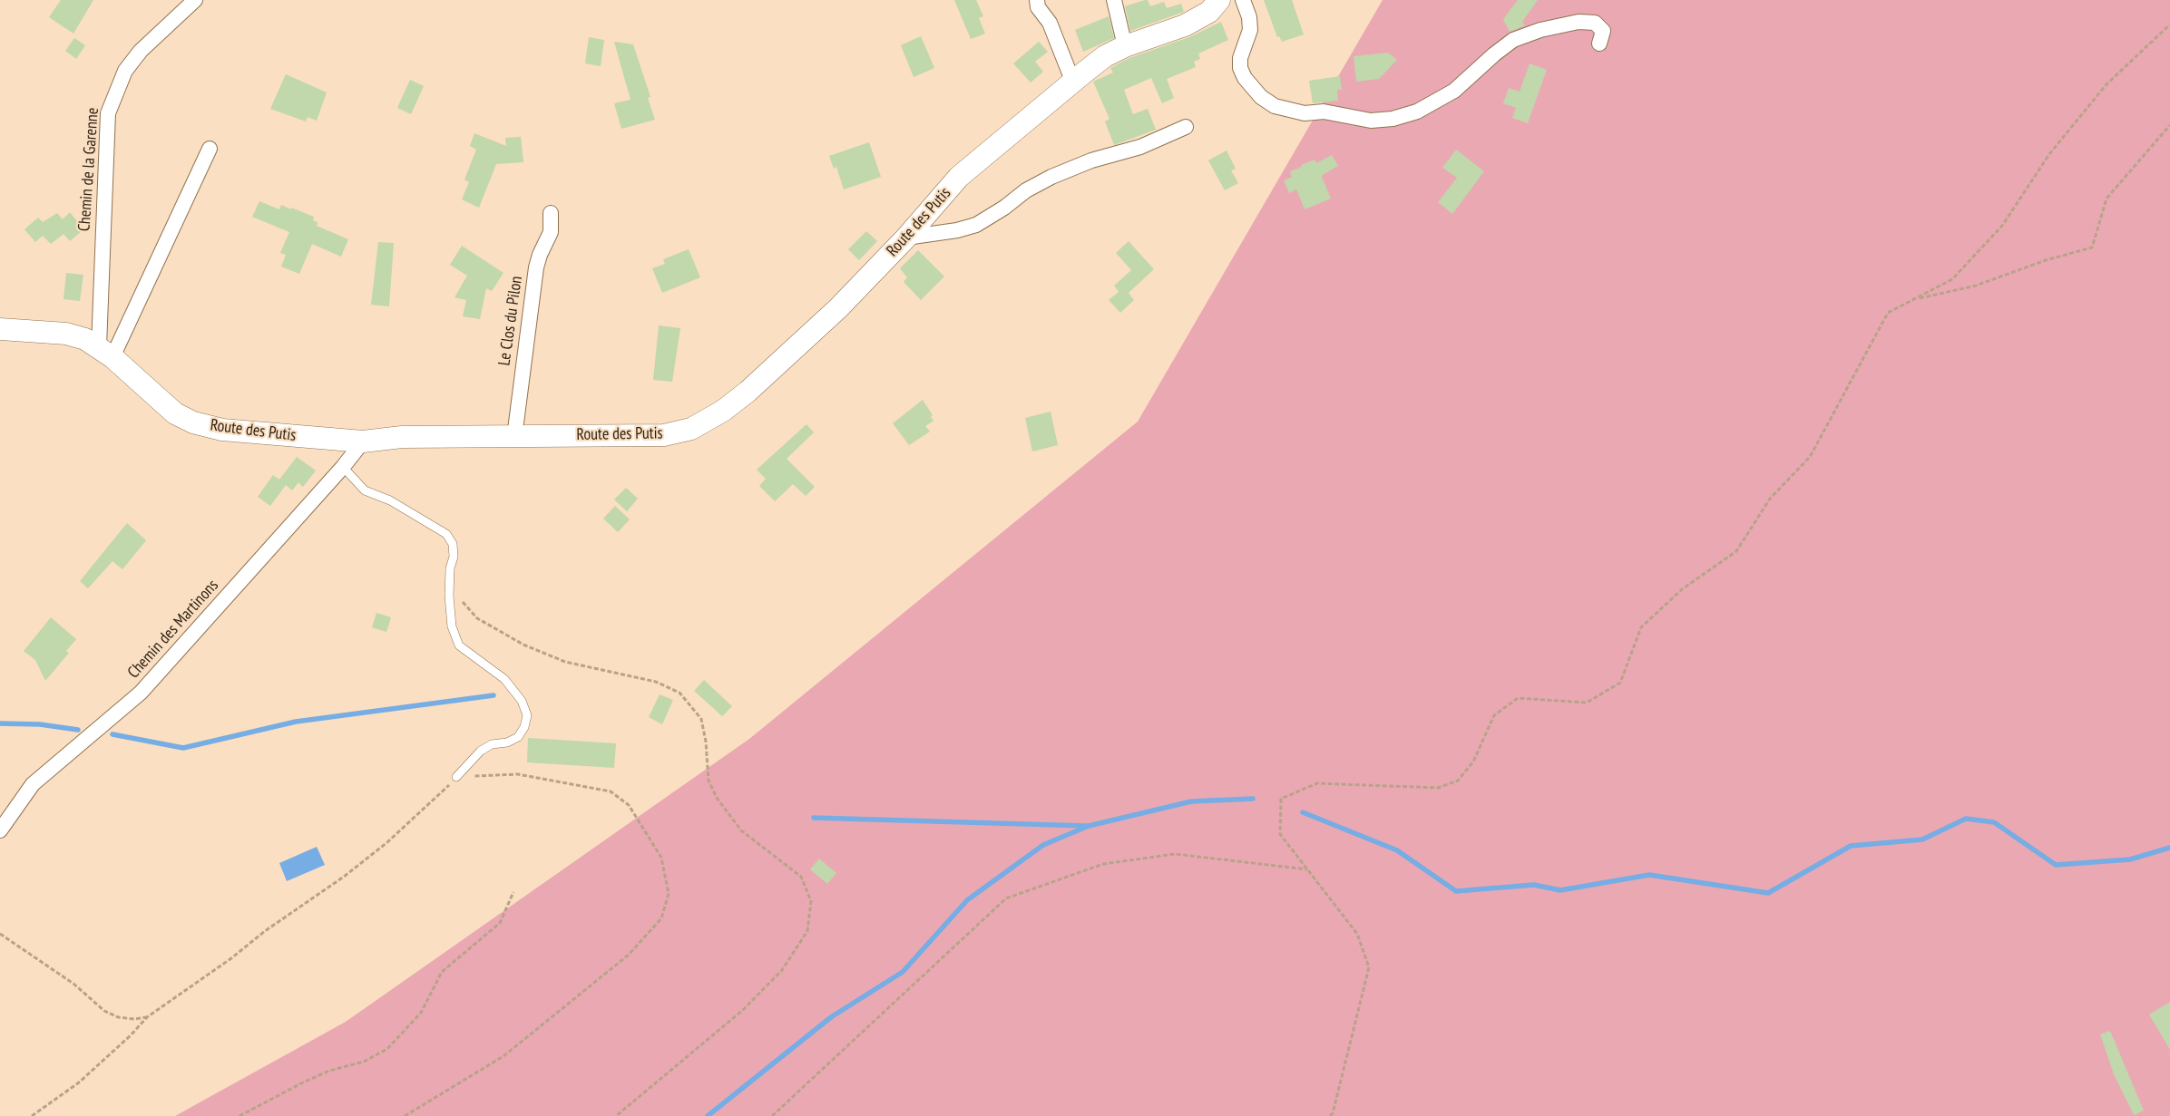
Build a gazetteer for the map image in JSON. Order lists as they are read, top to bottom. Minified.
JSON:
{"streets":{"street":["Chemin de la Garenne","Route des Putis","Le Clos du Pilon","Chemin des Martinons"]},"crossings":[["Chemin de la Garenne","Route des Putis"],["Route des Putis","Le Clos du Pilon"],["Route des Putis","Chemin des Martinons"]]}
